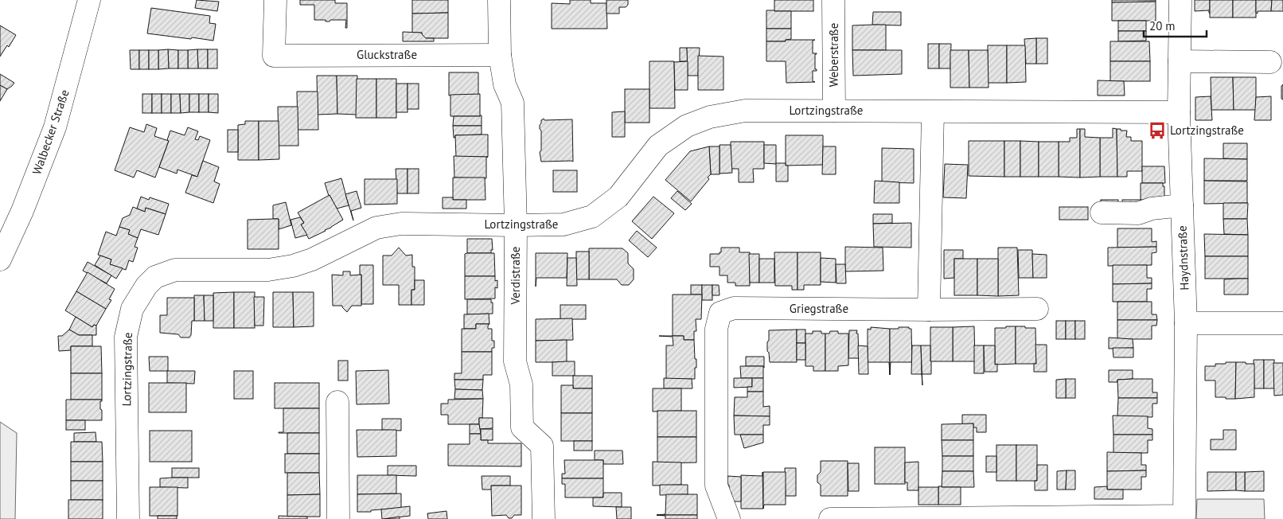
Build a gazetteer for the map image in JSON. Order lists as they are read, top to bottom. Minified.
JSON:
{"streets":{"street":["Gluckstraße","Weberstraße","Lortzingstraße","Walbecker Straße","Haydnstraße","Verdistraße","Griegstraße"]},"crossings":[["Gluckstraße","Verdistraße"],["Weberstraße","Lortzingstraße"],["Lortzingstraße","Haydnstraße"],["Lortzingstraße","Verdistraße"]],"places":{"bus stop":["Lortzingstraße"]},"scale_bar":"20 m"}
